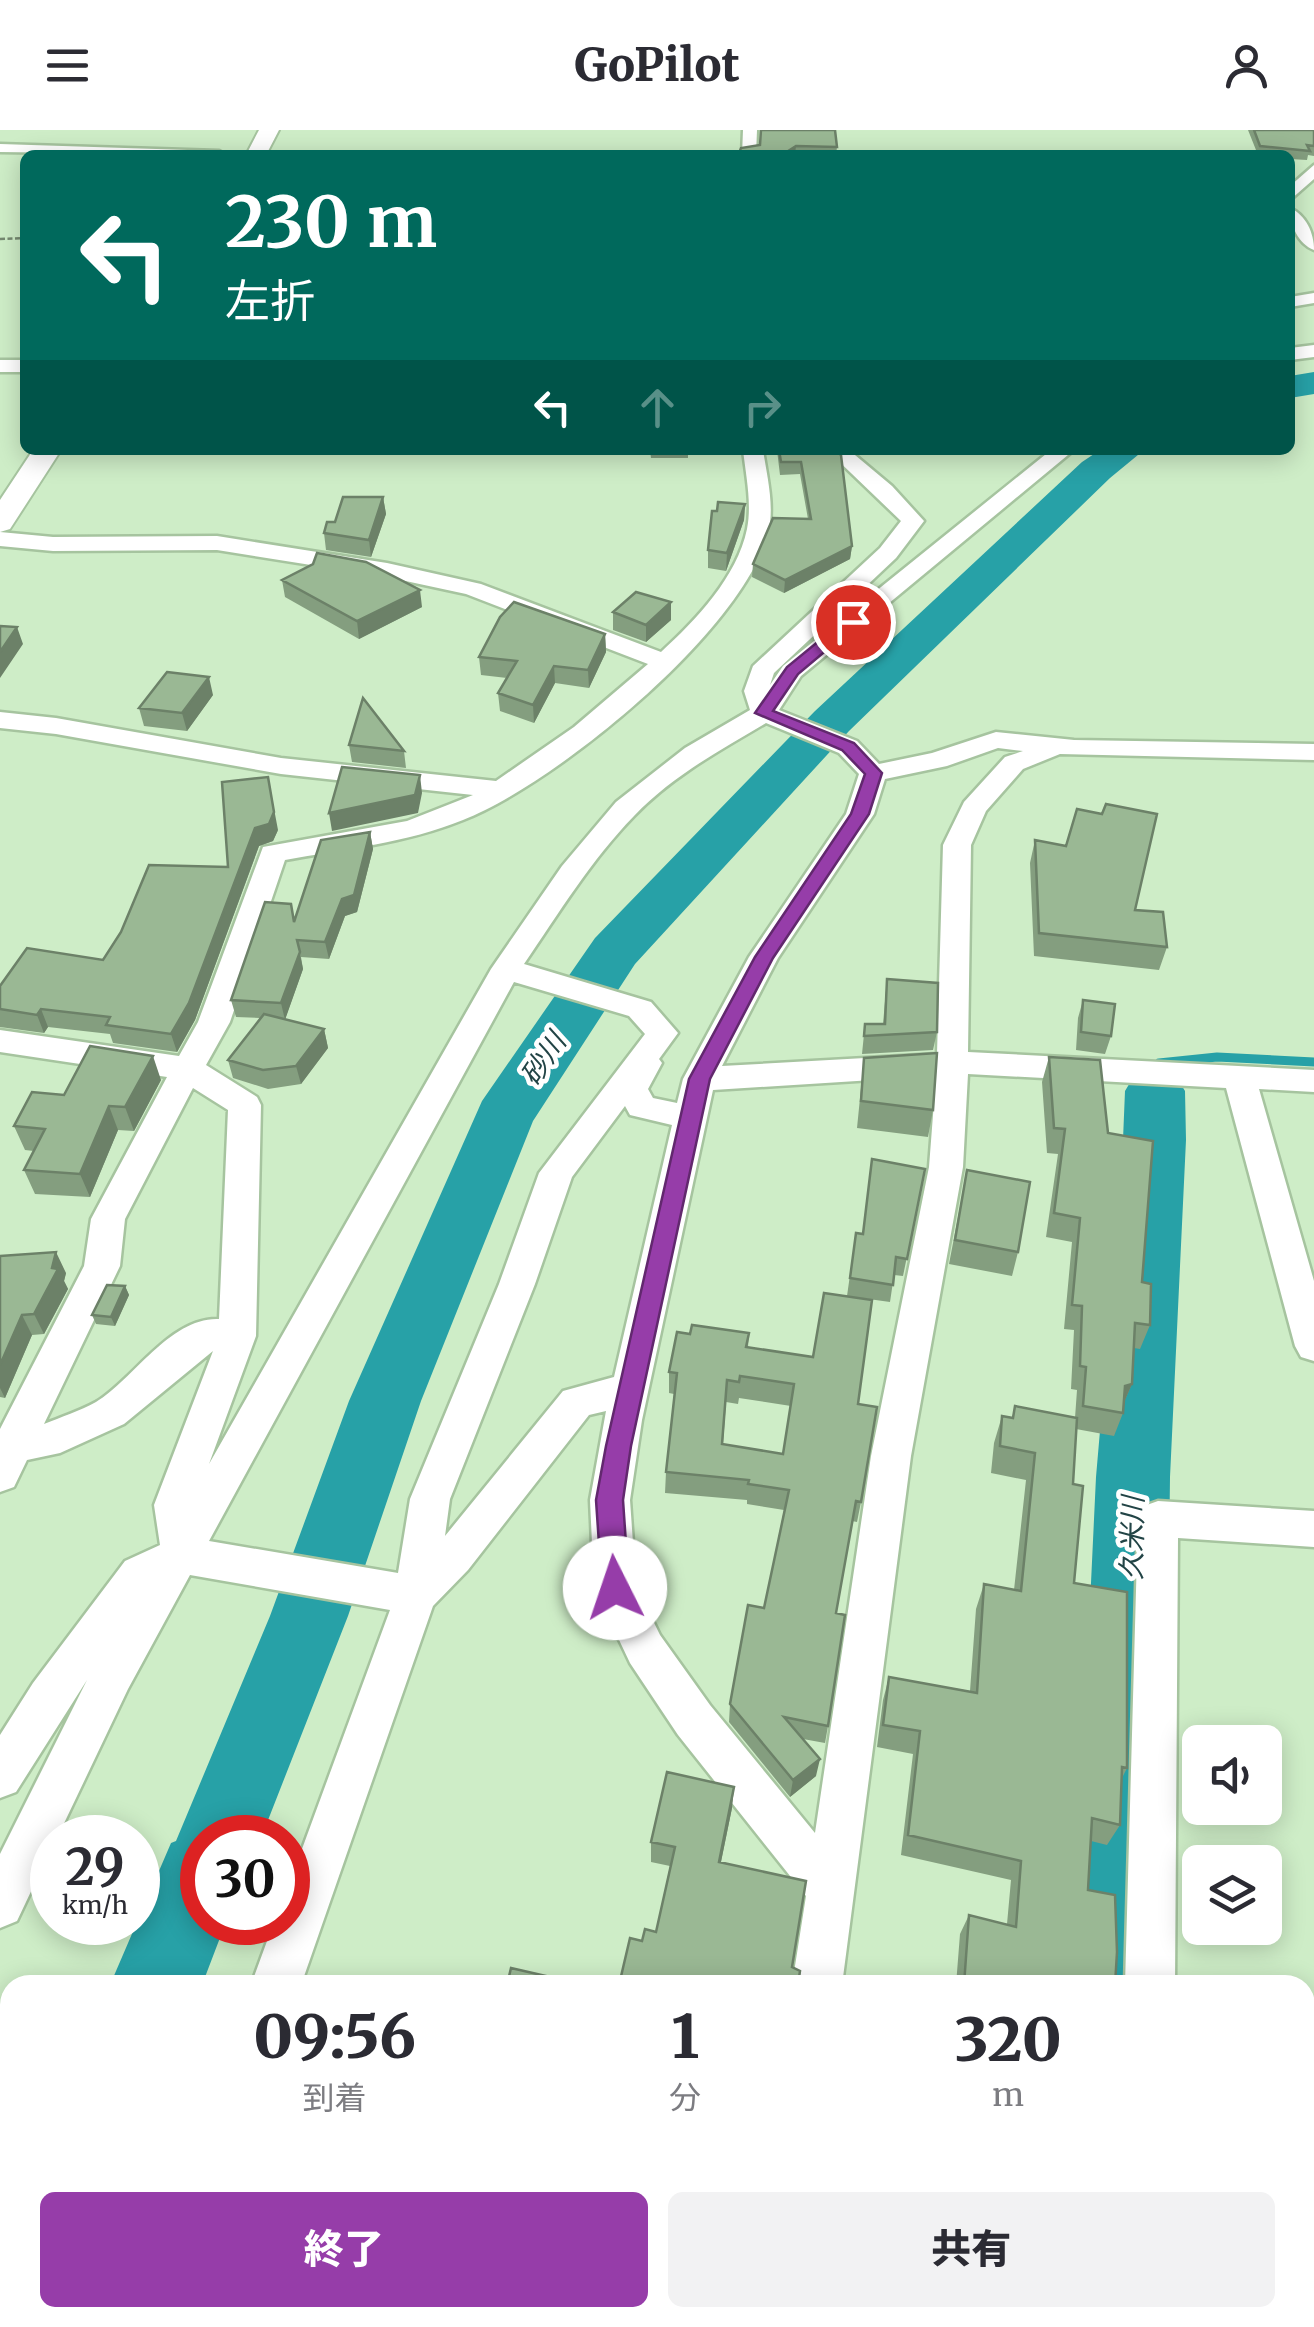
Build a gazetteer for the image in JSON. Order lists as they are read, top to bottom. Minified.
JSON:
{"water":["砂川","久米川"],"page":{"header":"GoPilot","turn":["230 m","左折"],"speed":"29 km/h","limit":"30","eta":["09:56","到着","1","分","320","m"],"buttons":["終了","共有"]}}
